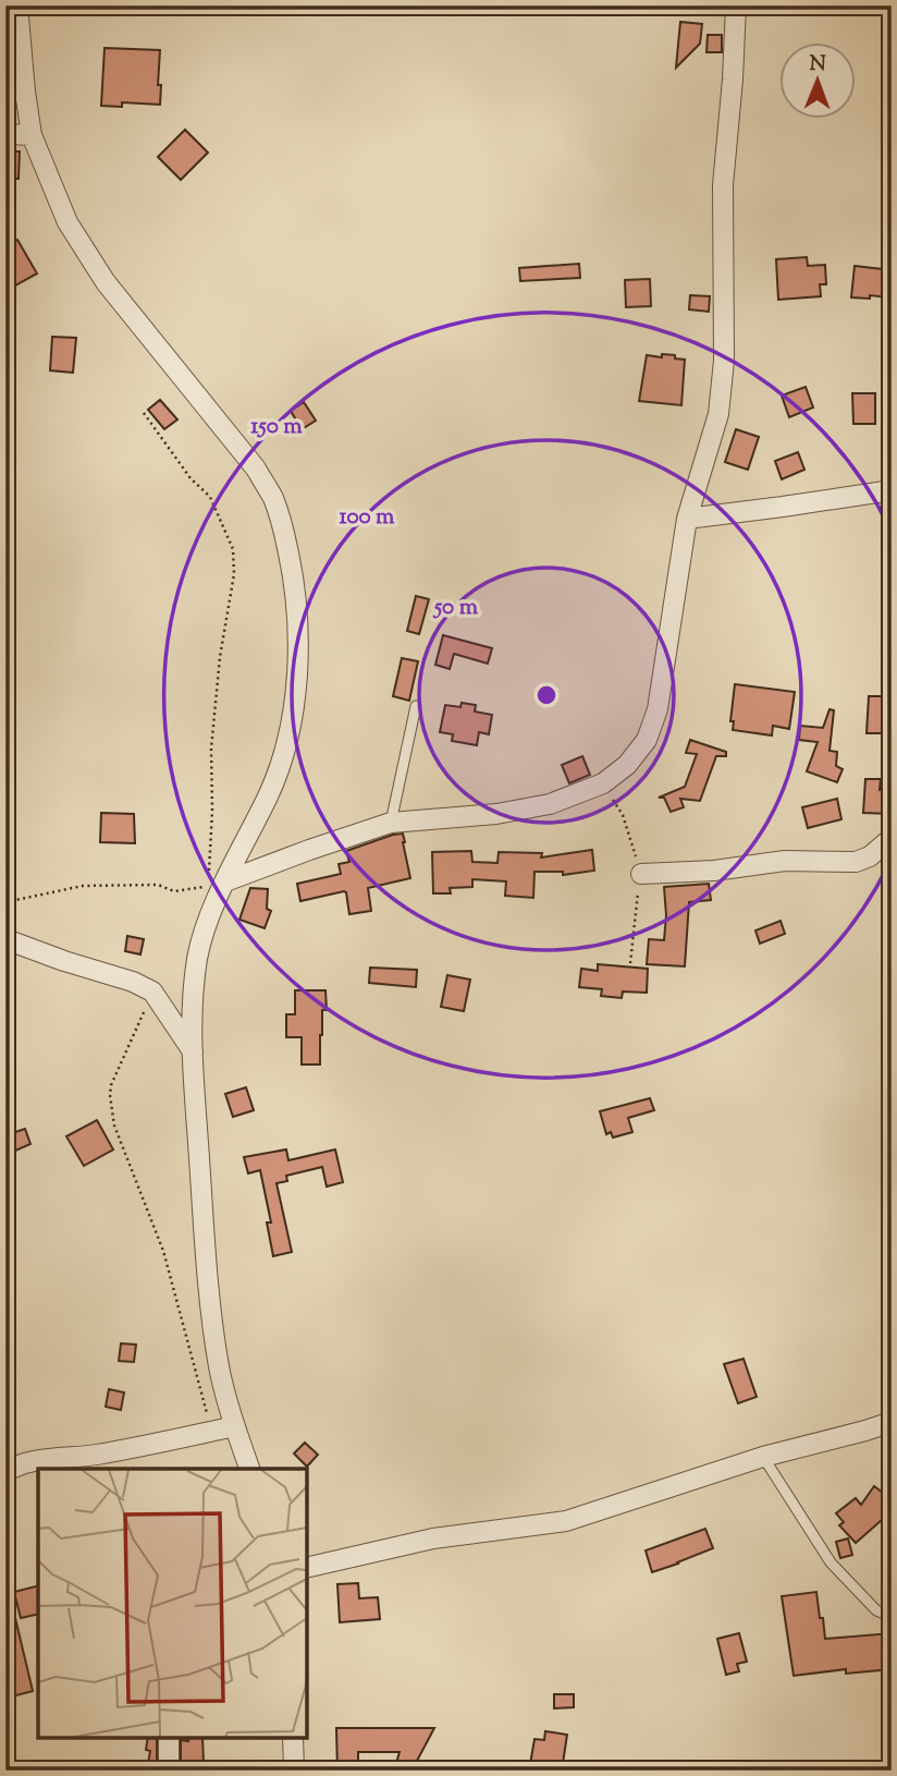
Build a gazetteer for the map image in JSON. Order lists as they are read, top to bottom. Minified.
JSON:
{"north":"top","rings":["150 m","100 m","50 m"]}
